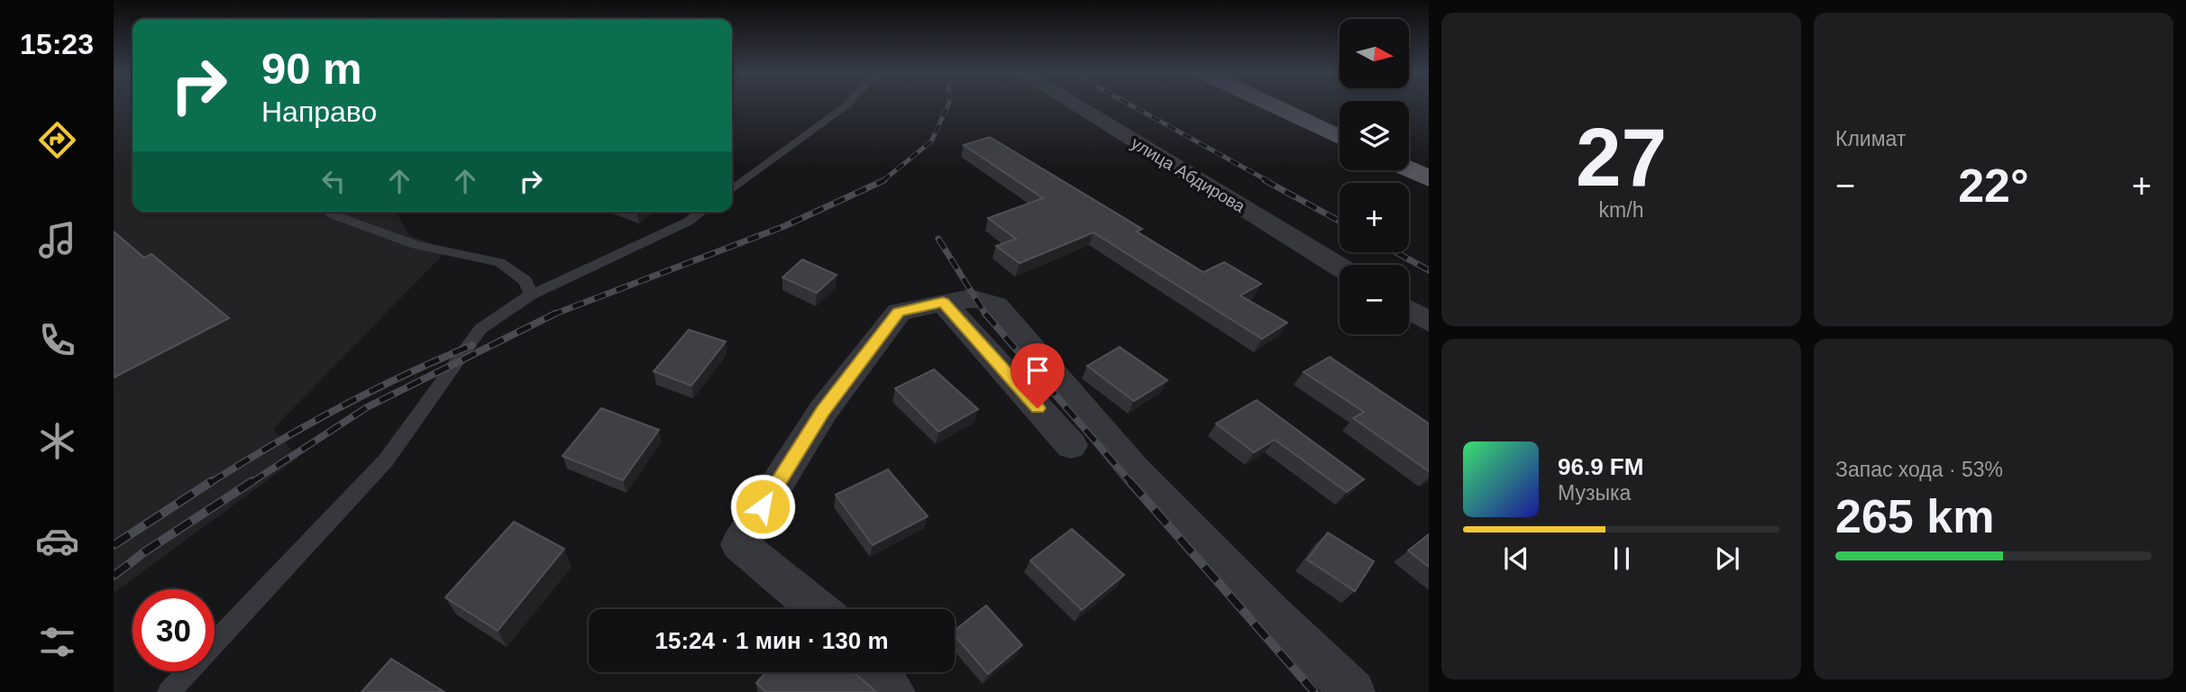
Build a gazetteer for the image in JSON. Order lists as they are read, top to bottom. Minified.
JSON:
{"streets":{"street":["улица Абдирова"]},"north":"right","page":{"tabs":"15:23","tile":[["27","km/h"],"Климат",["Запас хода · 53%","265 km"]],"map_buttons":["+","−"],"turn":["90 m","Направо"],"heat":["−","22°","+"],"song":["96.9 FM","Музыка"],"limit":"30","trip":"15:24 · 1 мин · 130 m"}}
